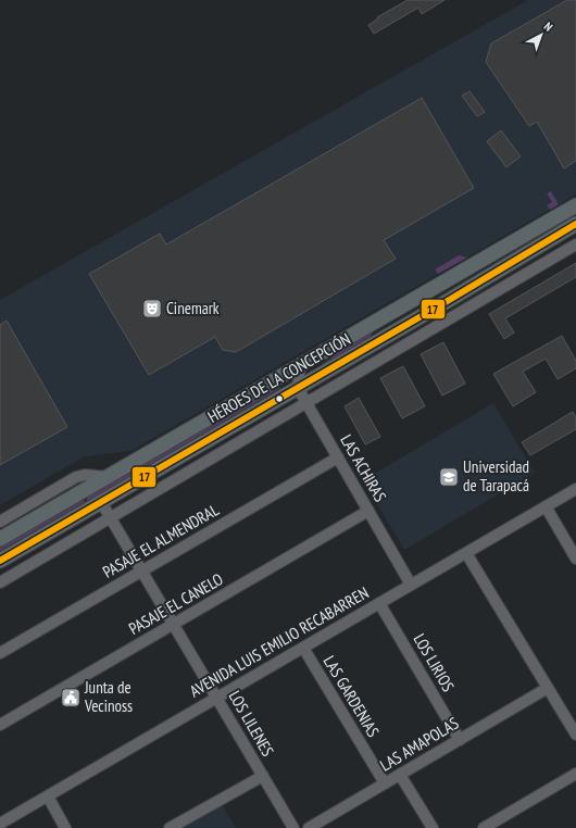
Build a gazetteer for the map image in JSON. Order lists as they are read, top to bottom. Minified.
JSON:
{"streets":{"main road":["HÉROES DE LA CONCEPCIÓN"],"street":["LAS ACHIRAS","PASAJE EL ALMENDRAL","PASAJE EL CANELO","AVENIDA LUIS EMILIO RECABARREN","LOS LIRIOS","LAS GARDENIAS","LOS LILENES","LAS AMAPOLAS"]},"crossings":[["HÉROES DE LA CONCEPCIÓN","LAS ACHIRAS"],["HÉROES DE LA CONCEPCIÓN","LOS LILENES"],["LAS ACHIRAS","PASAJE EL ALMENDRAL"],["LAS ACHIRAS","PASAJE EL CANELO"],["LAS ACHIRAS","AVENIDA LUIS EMILIO RECABARREN"],["PASAJE EL ALMENDRAL","LOS LILENES"],["PASAJE EL CANELO","LOS LILENES"],["AVENIDA LUIS EMILIO RECABARREN","LOS LIRIOS"],["AVENIDA LUIS EMILIO RECABARREN","LAS GARDENIAS"],["AVENIDA LUIS EMILIO RECABARREN","LOS LILENES"],["LOS LIRIOS","LAS AMAPOLAS"],["LAS GARDENIAS","LAS AMAPOLAS"]],"places":{"theatre":["Cinemark"],"school or university":["Universidad de Tarapacá"],"public building":["Junta de Vecinoss"]},"lines":["transit line 17"],"north":"top right"}
